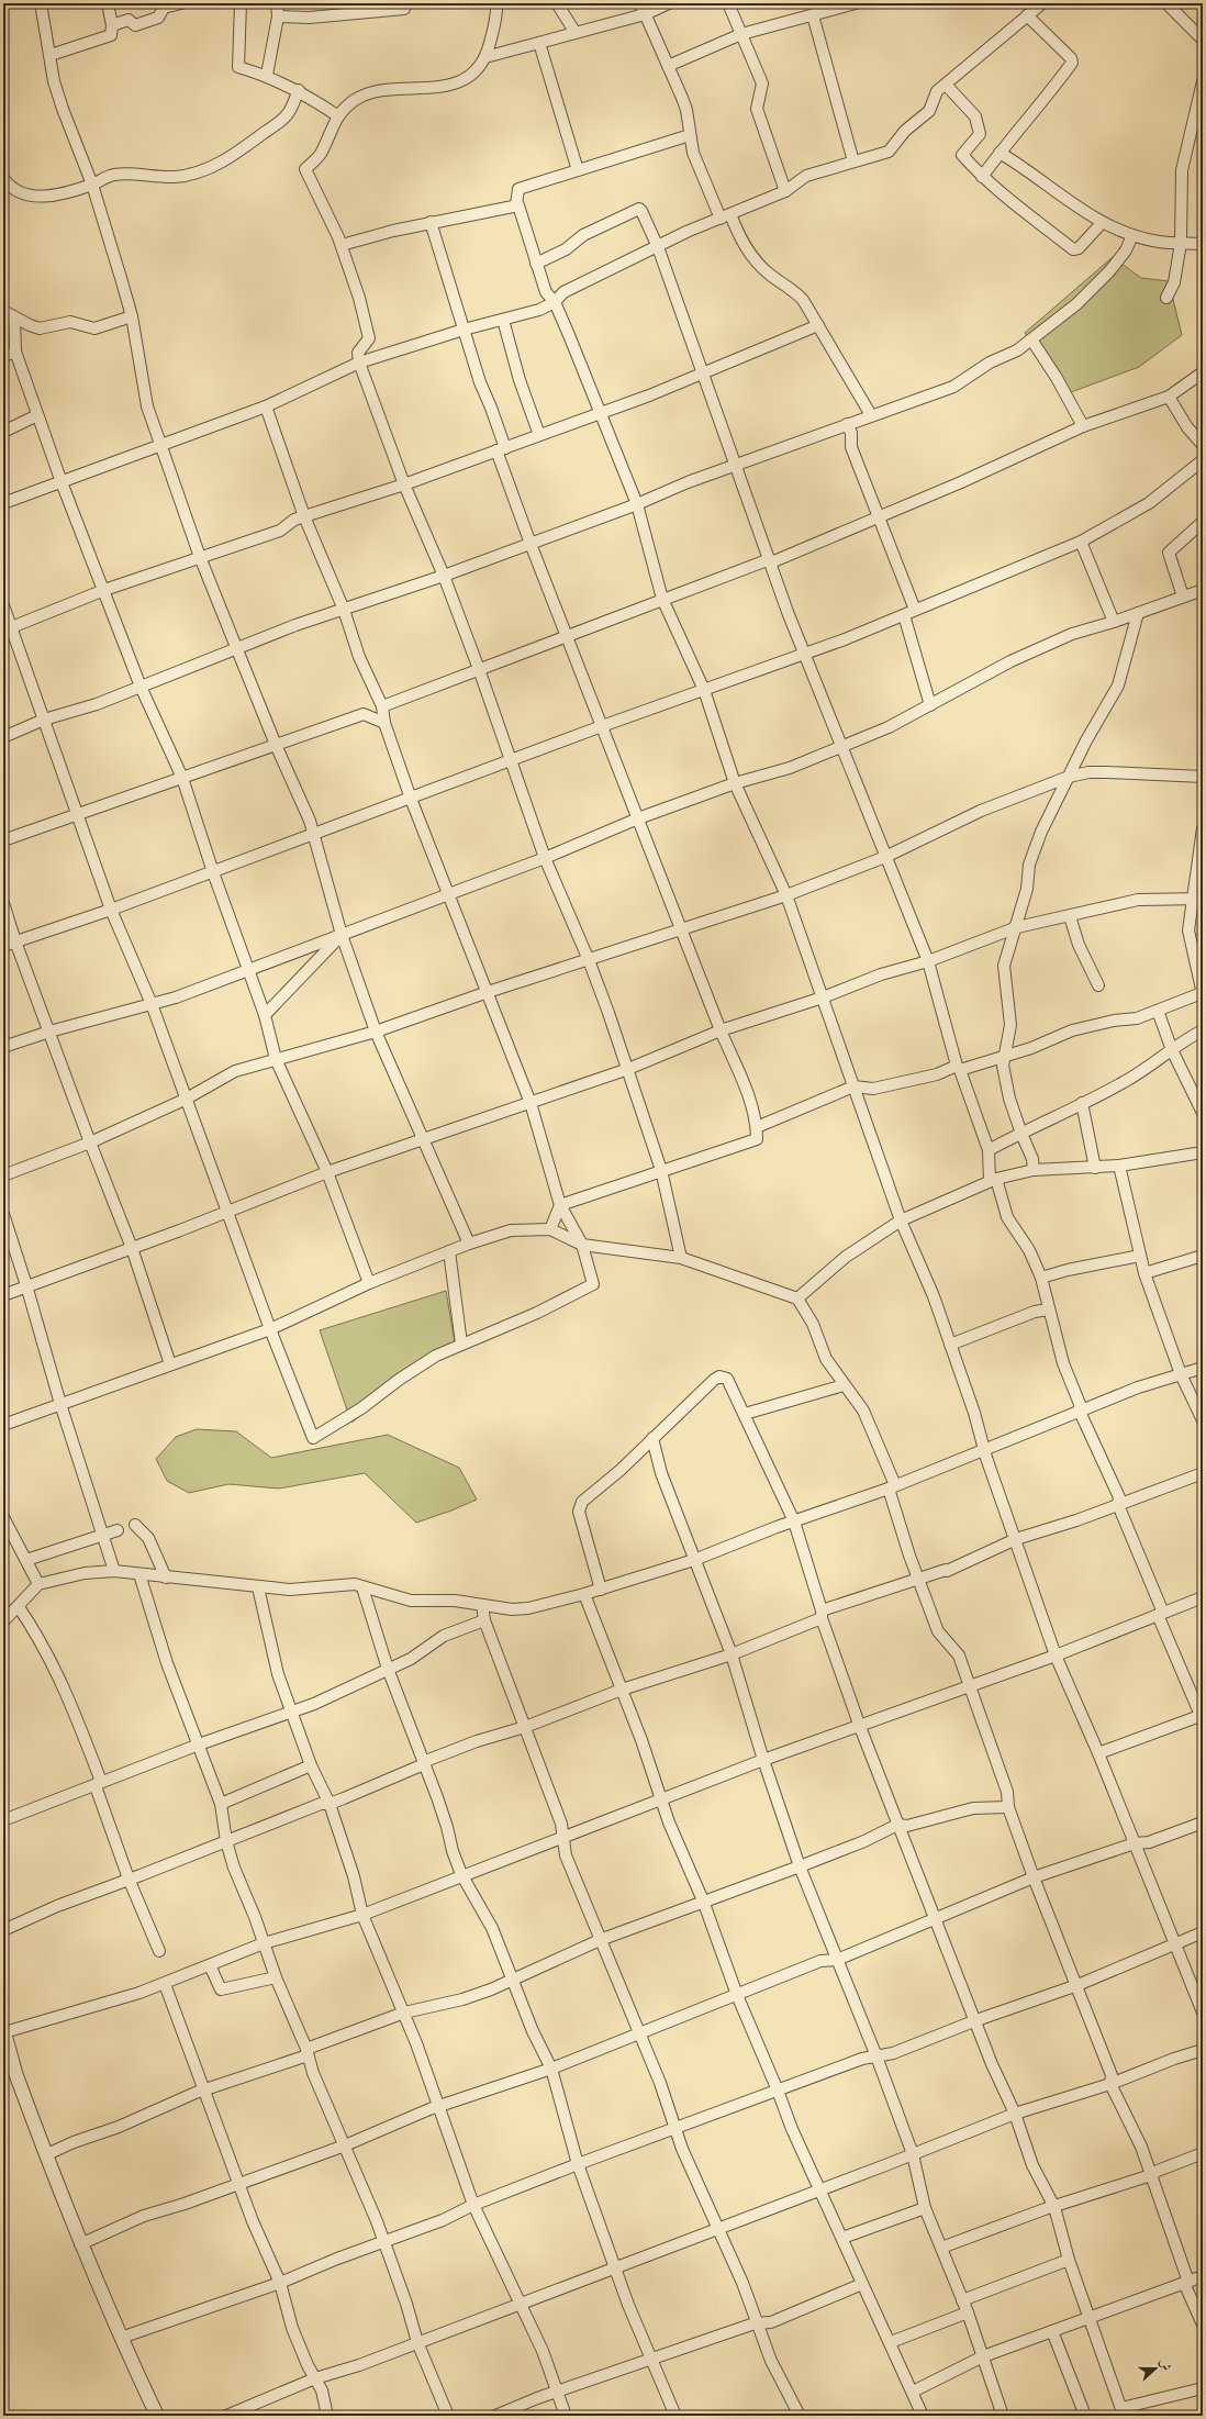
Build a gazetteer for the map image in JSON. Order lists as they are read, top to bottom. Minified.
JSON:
{"north":"right"}
